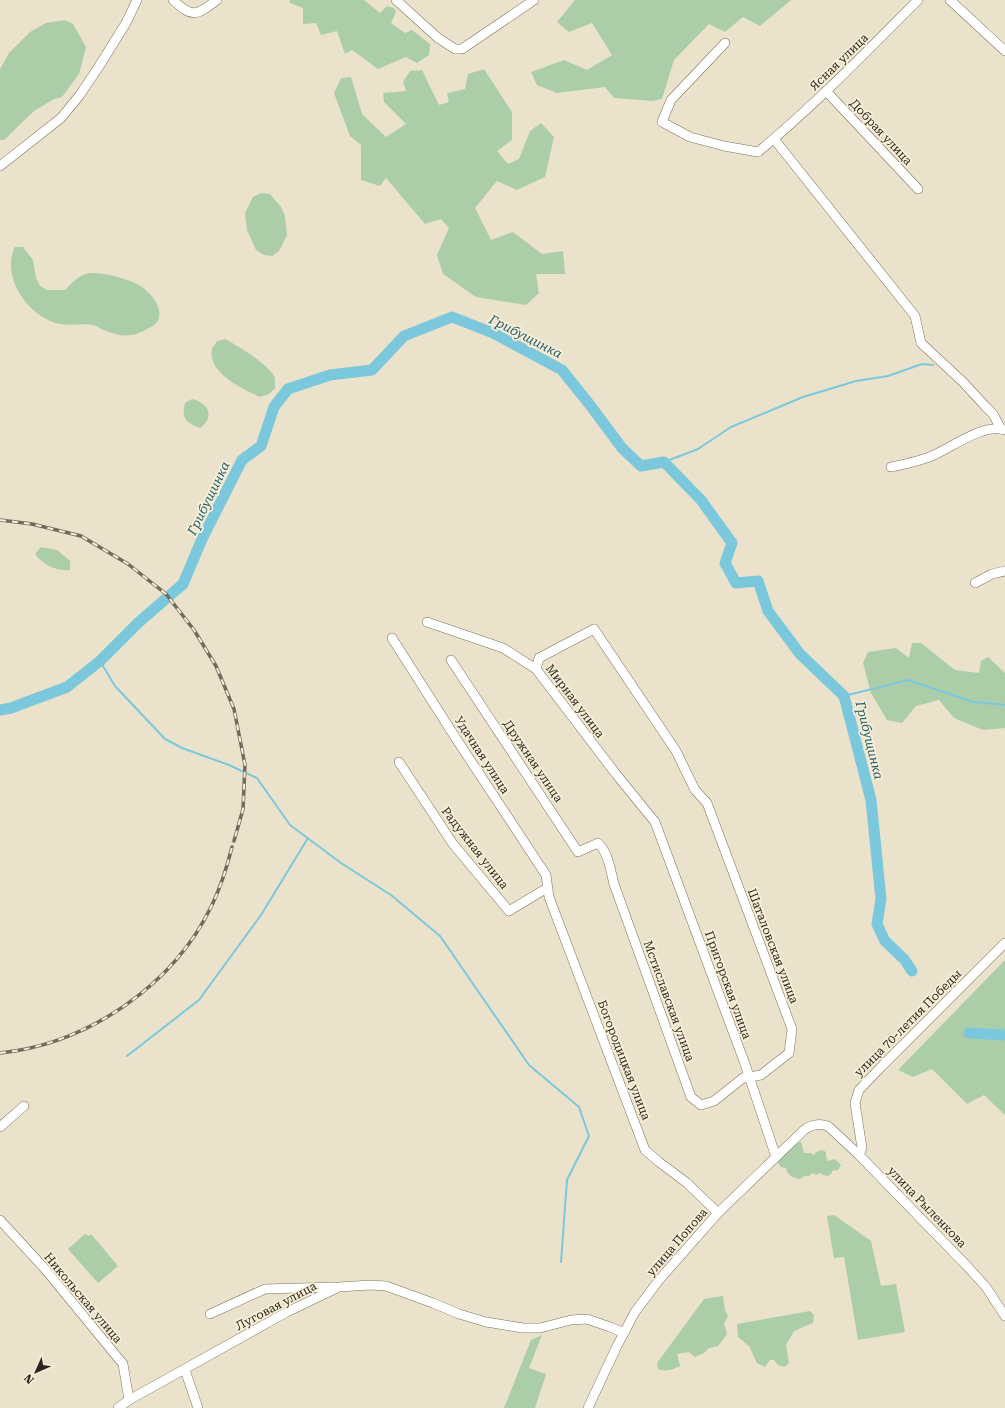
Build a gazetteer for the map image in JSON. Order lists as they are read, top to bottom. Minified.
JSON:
{"streets":{"street":["Ясная улица","Добрая улица","Мирная улица","Удачная улица","Дружная улица","Радужная улица","Шаталовская улица","Пригорская улица","Мстиславская улица","улица 70-летия Победы","Богородицкая улица","улица Рыленкова","улица Попова","Никольская улица","Луговая улица"]},"crossings":[["Ясная улица","Добрая улица"],["Мирная улица","Шаталовская улица"],["Мирная улица","Пригорская улица"],["Удачная улица","Радужная улица"],["Удачная улица","Богородицкая улица"],["Дружная улица","Мстиславская улица"],["Радужная улица","Богородицкая улица"],["Шаталовская улица","Пригорская улица"],["Шаталовская улица","Мстиславская улица"],["Пригорская улица","Мстиславская улица"],["Пригорская улица","улица Попова"],["улица 70-летия Победы","улица Рыленкова"],["Богородицкая улица","улица Попова"],["улица Рыленкова","улица Попова"],["улица Попова","Луговая улица"],["Никольская улица","Луговая улица"]],"water":["Грибущинка"],"north":"bottom left"}
